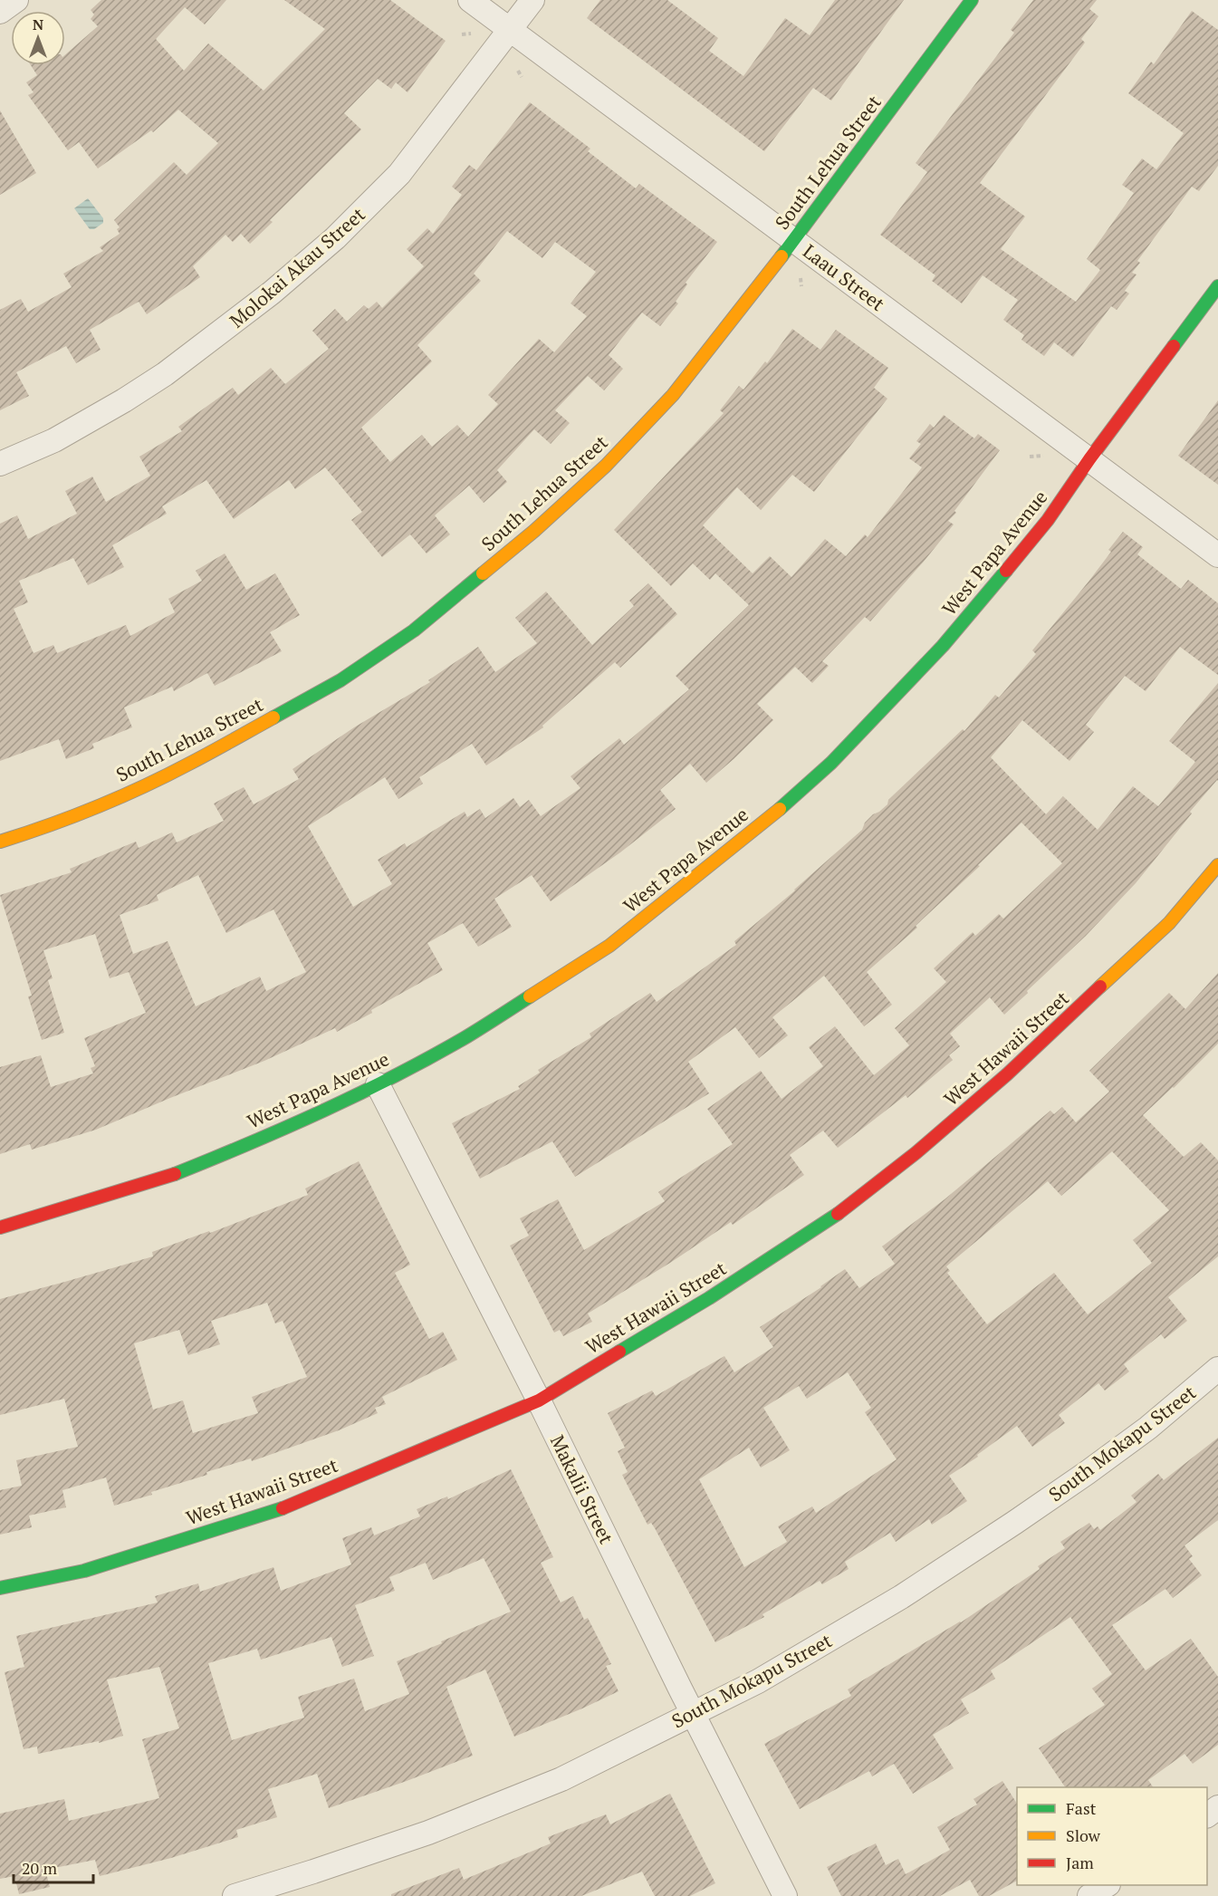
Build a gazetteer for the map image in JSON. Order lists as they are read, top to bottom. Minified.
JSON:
{"streets":{"street":["South Lehua Street","Molokai Akau Street","Laau Street","West Papa Avenue","West Hawaii Street","South Mokapu Street","Makalii Street"]},"crossings":[["South Lehua Street","Laau Street"],["Molokai Akau Street","Laau Street"],["Laau Street","West Papa Avenue"],["West Papa Avenue","Makalii Street"],["West Hawaii Street","Makalii Street"],["South Mokapu Street","Makalii Street"]],"legend":["Fast","Slow","Jam"],"scale_bar":"20 m","north":"top"}
